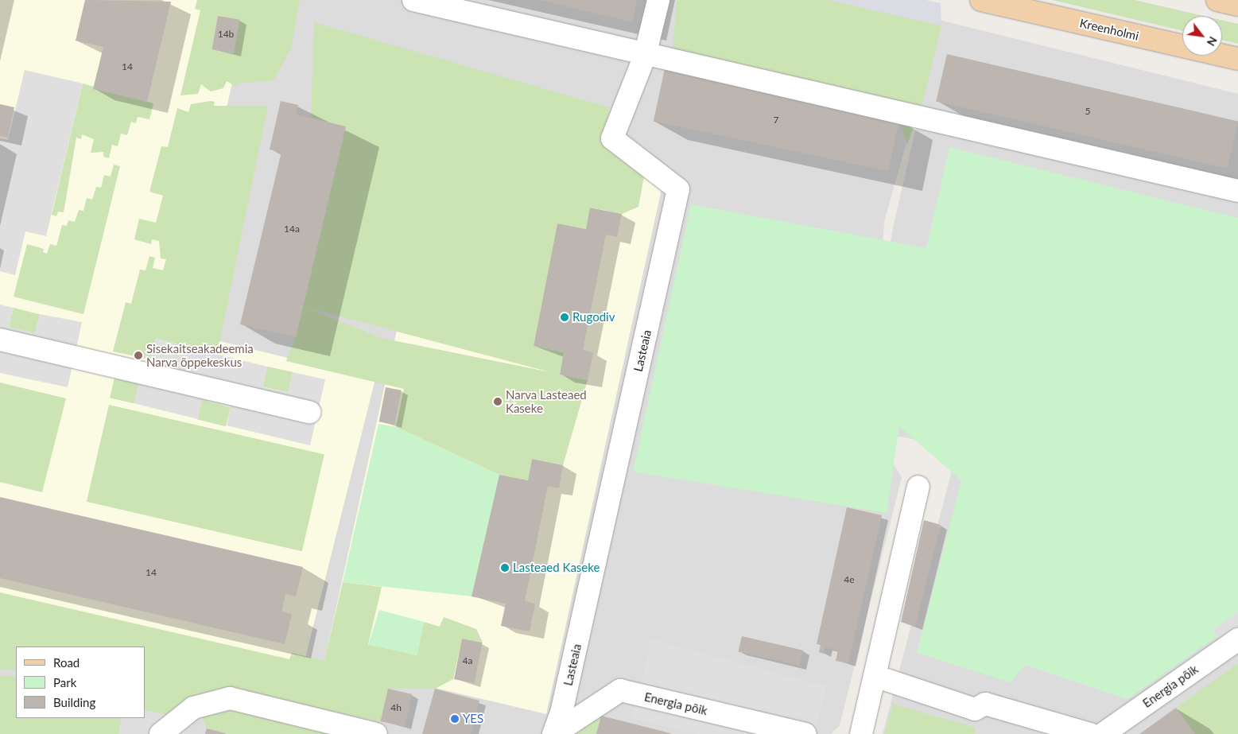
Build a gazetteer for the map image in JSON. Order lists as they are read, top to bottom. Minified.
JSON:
{"streets":{"main road":["Kreenholmi"],"street":["Lasteaia","Energia põik"]},"crossings":[["Lasteaia","Energia põik"]],"places":["Rugodiv","Sisekaitseakadeemia Narva õppekeskus","Narva Lasteaed Kaseke","Lasteaed Kaseke","YES"],"house_numbers":["14b","14","5","7","14a","14","4e","4a","4h"],"legend":["Road","Park","Building"],"north":"bottom right"}
